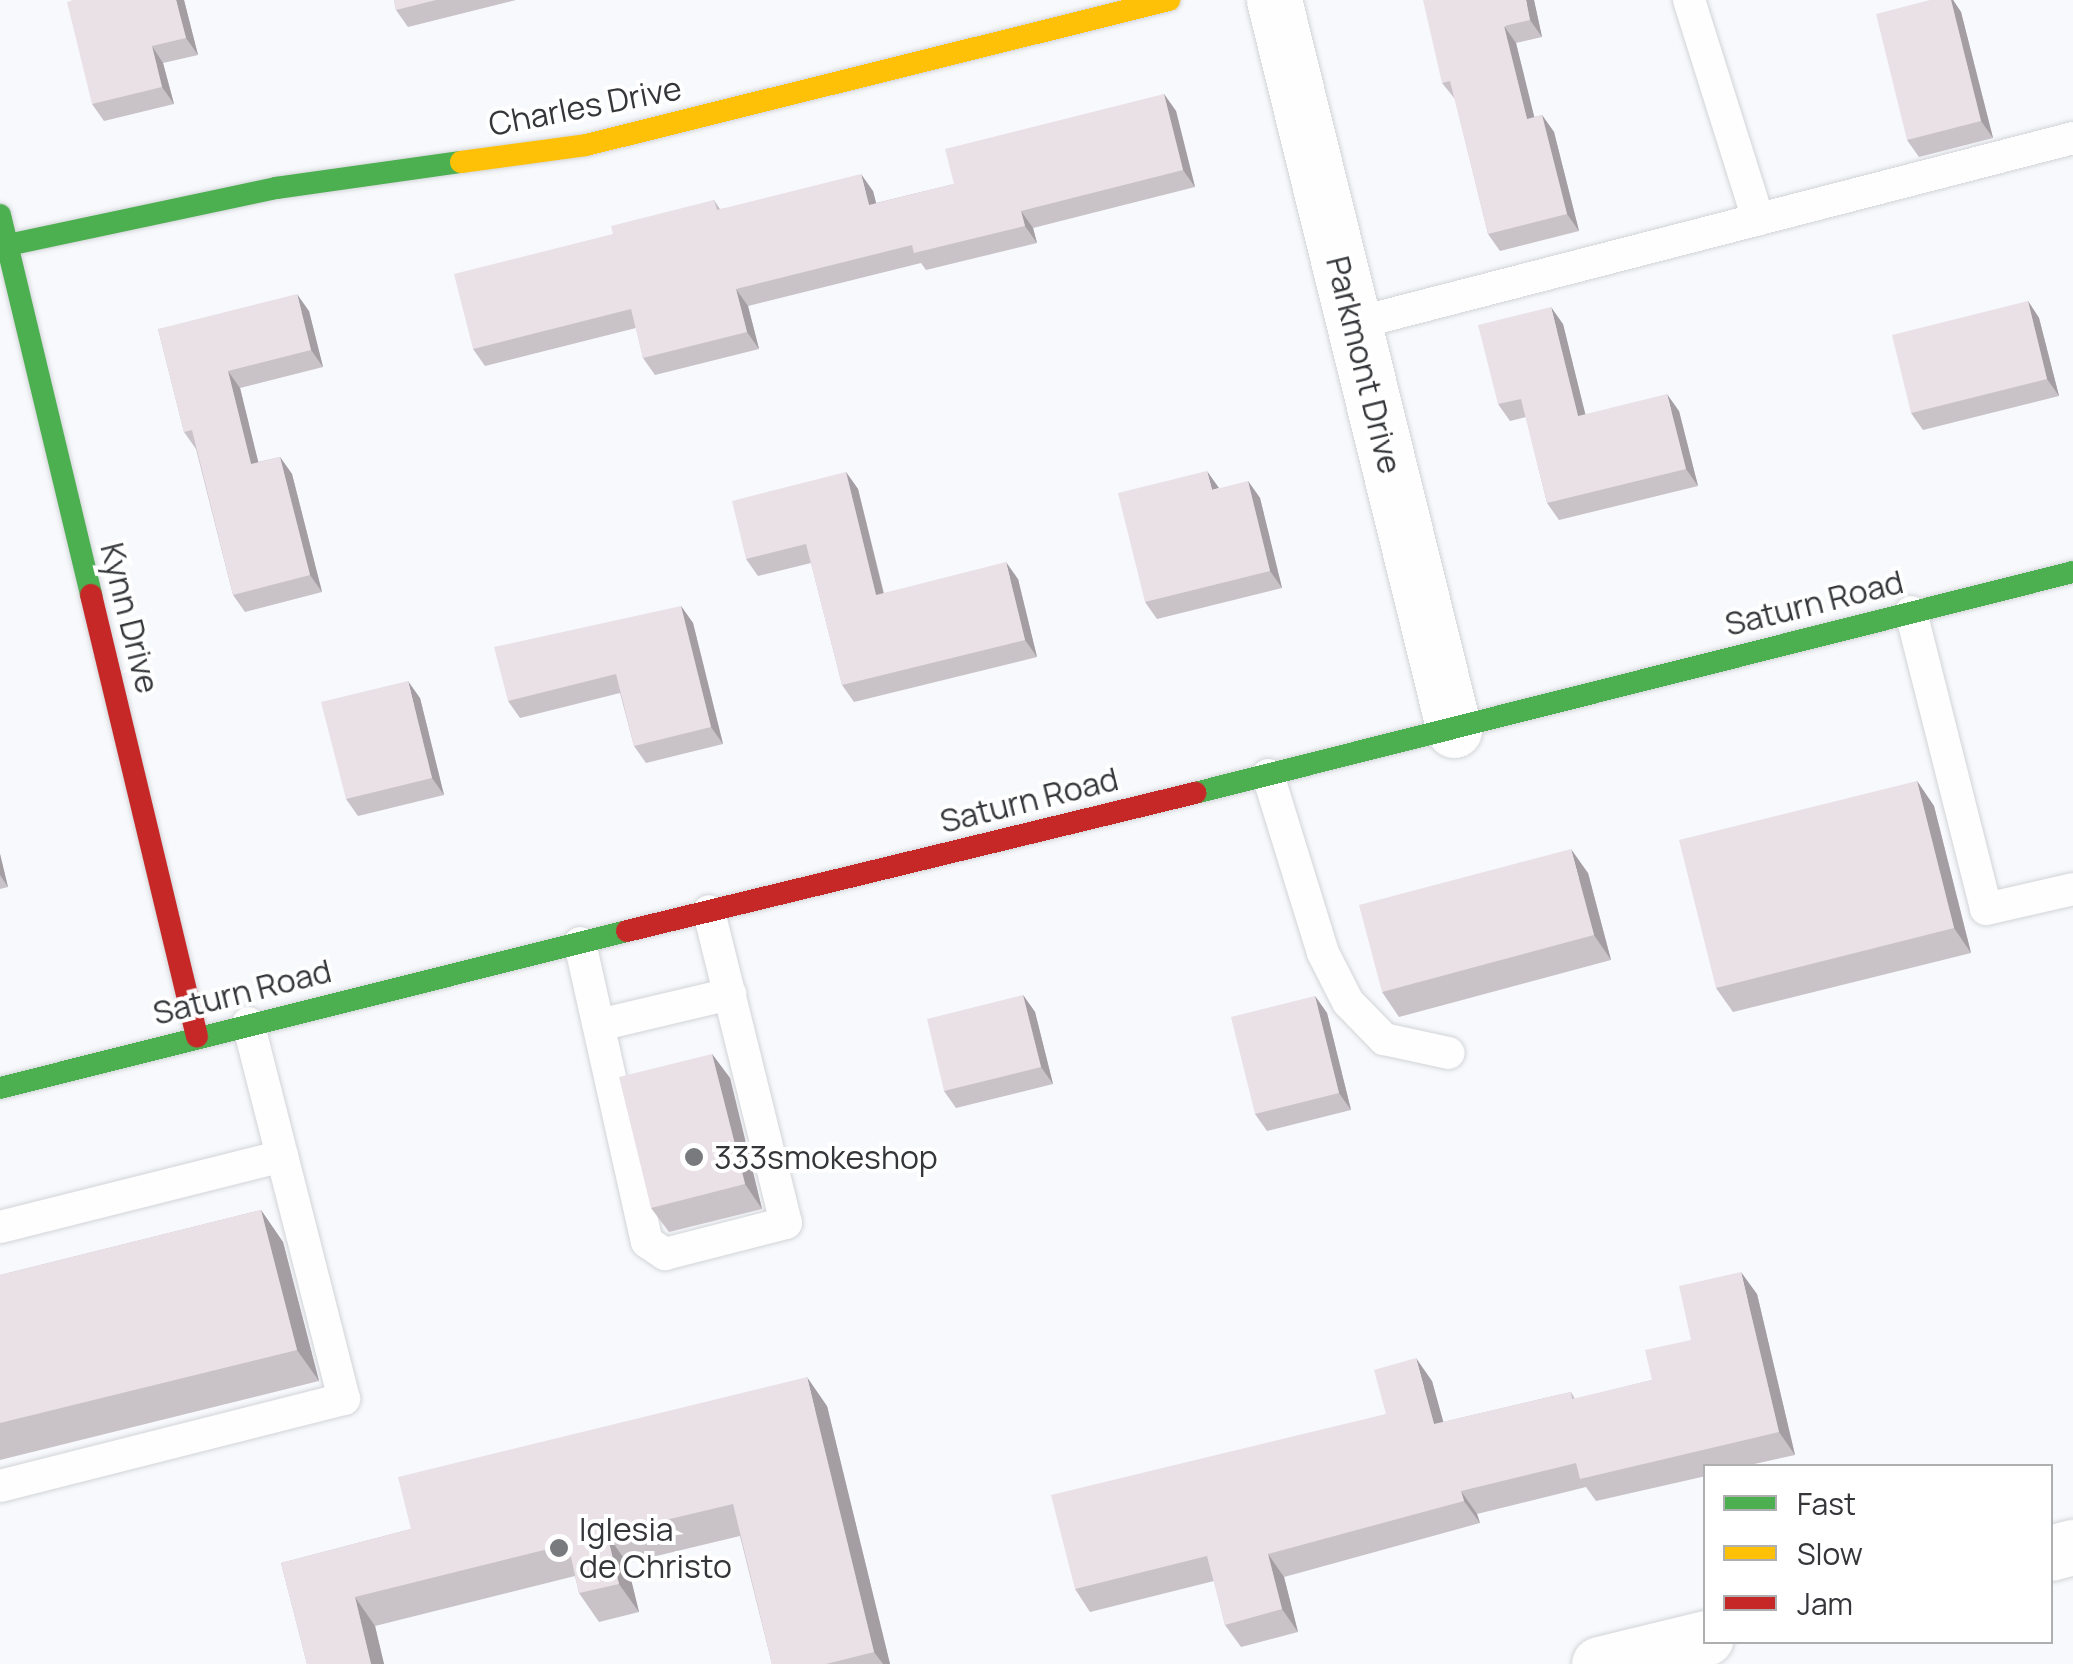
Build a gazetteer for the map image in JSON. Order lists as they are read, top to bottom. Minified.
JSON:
{"streets":{"street":["Charles Drive","Parkmont Drive","Saturn Road","Kynn Drive"]},"crossings":[["Charles Drive","Kynn Drive"],["Parkmont Drive","Saturn Road"],["Saturn Road","Kynn Drive"]],"places":["333smokeshop","Iglesia de Christo"],"legend":["Fast","Slow","Jam"]}
